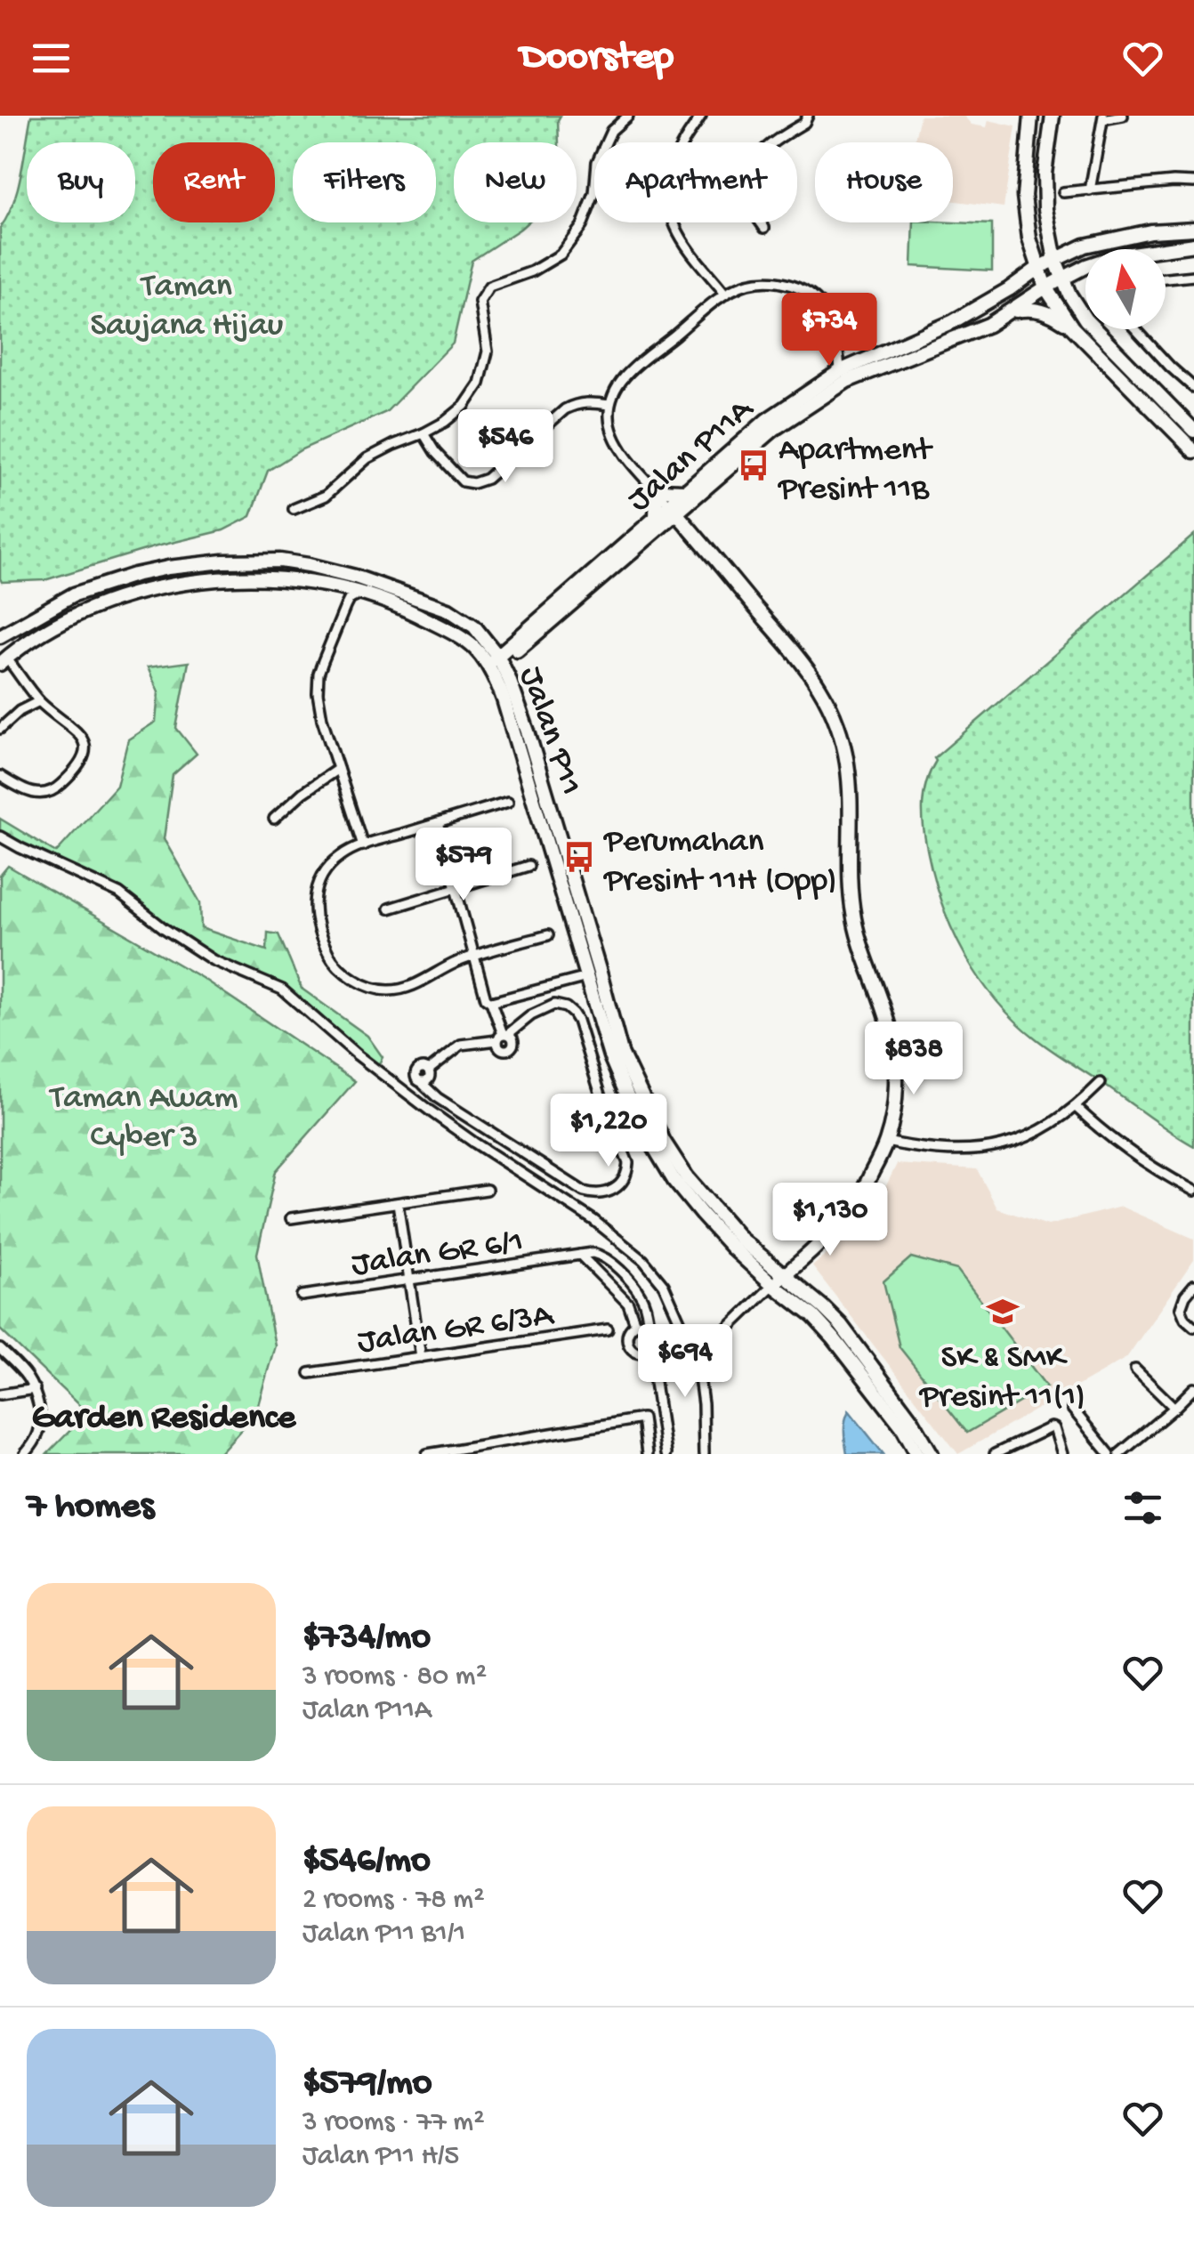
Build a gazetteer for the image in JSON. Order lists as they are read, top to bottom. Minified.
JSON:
{"streets":{"main road":["Jalan P11A","Jalan P11"],"street":["Jalan GR 6/1","Jalan GR 6/3A"]},"crossings":[["Jalan P11A","Jalan P11"]],"districts":["Garden Residence"],"parks":["Taman Saujana Hijau","Taman Awam Cyber 3"],"places":{"bus stop":["Apartment Presint 11B","Perumahan Presint 11H (Opp)"],"school or university":["SK & SMK Presint 11(1)"]},"north":"top","page":{"header":"Doorstep","chip":["Buy","Rent","Filters","New","Apartment","House"],"price":["$734","$546","$579","$838","$1,220","$1,130","$694"],"heading":"7 homes","list":[{"name":"$734/mo","note":"3 rooms · 80 m² · Jalan P11A"},{"name":"$546/mo","note":"2 rooms · 78 m² · Jalan P11 B1/1"},{"name":"$579/mo","note":"3 rooms · 77 m² · Jalan P11 H/5"}]}}
